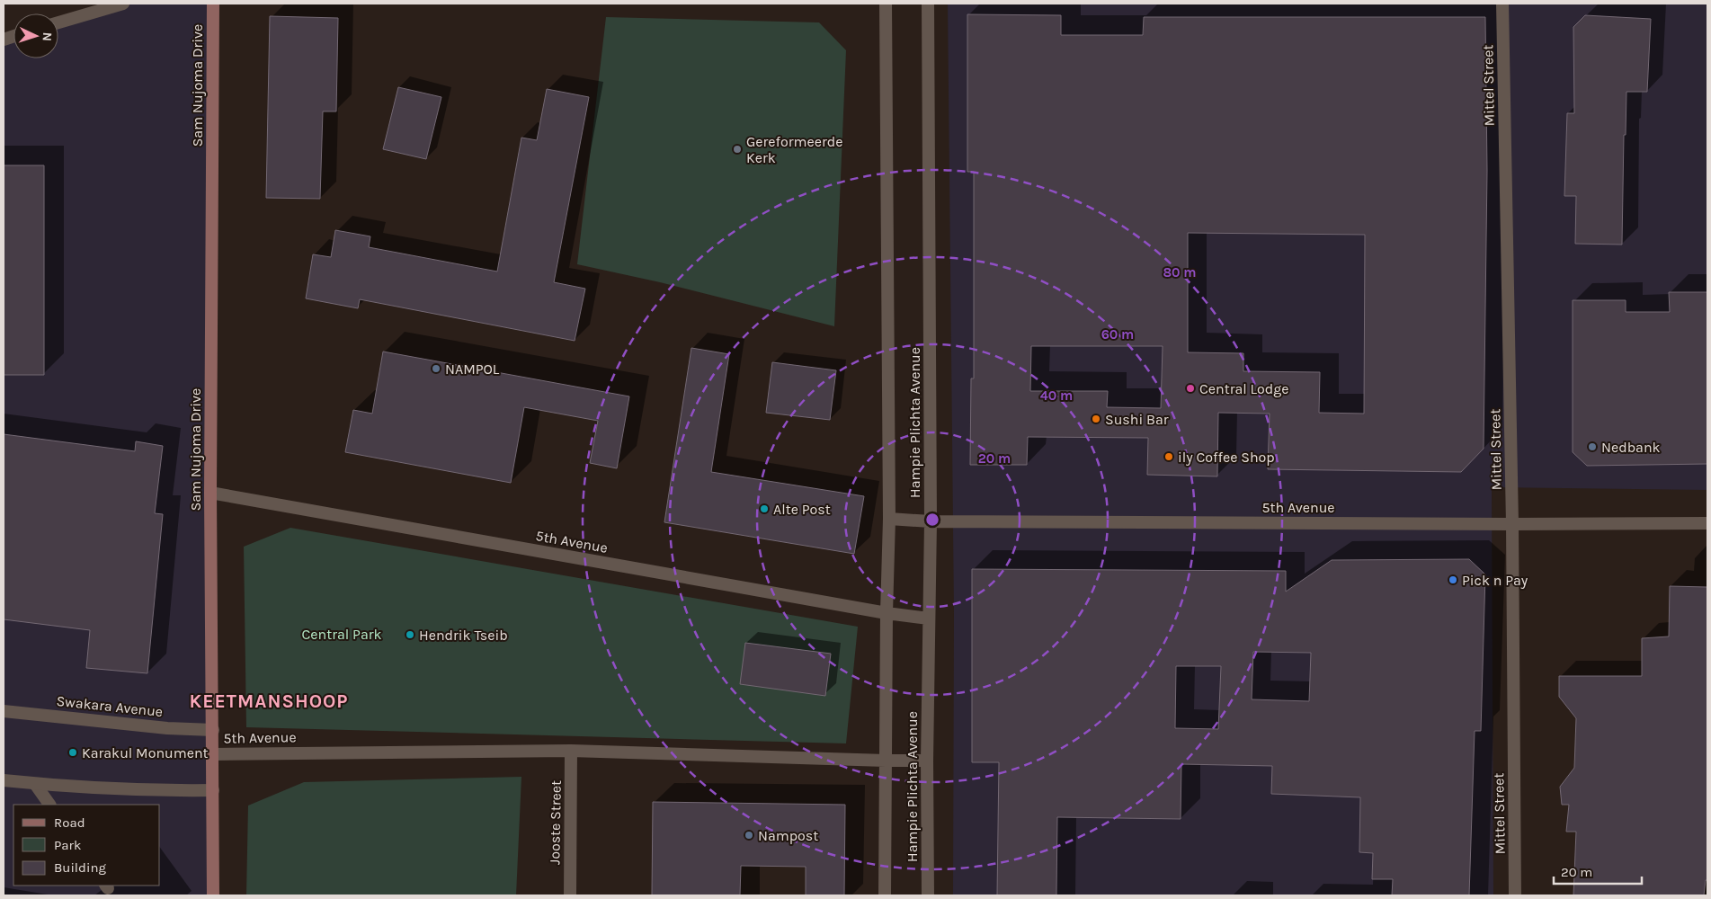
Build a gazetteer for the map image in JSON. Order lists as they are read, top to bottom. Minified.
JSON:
{"streets":{"main road":["Sam Nujoma Drive"],"street":["Mittel Street","Hampie Plichta Avenue","5th Avenue","Swakara Avenue","Jooste Street"]},"crossings":[["Sam Nujoma Drive","5th Avenue"],["Sam Nujoma Drive","Swakara Avenue"],["Mittel Street","5th Avenue"],["Hampie Plichta Avenue","5th Avenue"],["5th Avenue","Jooste Street"]],"districts":["KEETMANSHOOP"],"parks":["Central Park"],"places":["Gereformeerde Kerk","NAMPOL","Central Lodge","Sushi Bar","Nedbank","ily Coffee Shop","Alte Post","Pick n Pay","Hendrik Tseib","Karakul Monument","Nampost"],"legend":["Road","Park","Building"],"scale_bar":"20 m","north":"right","rings":["80 m","60 m","40 m","20 m"]}
